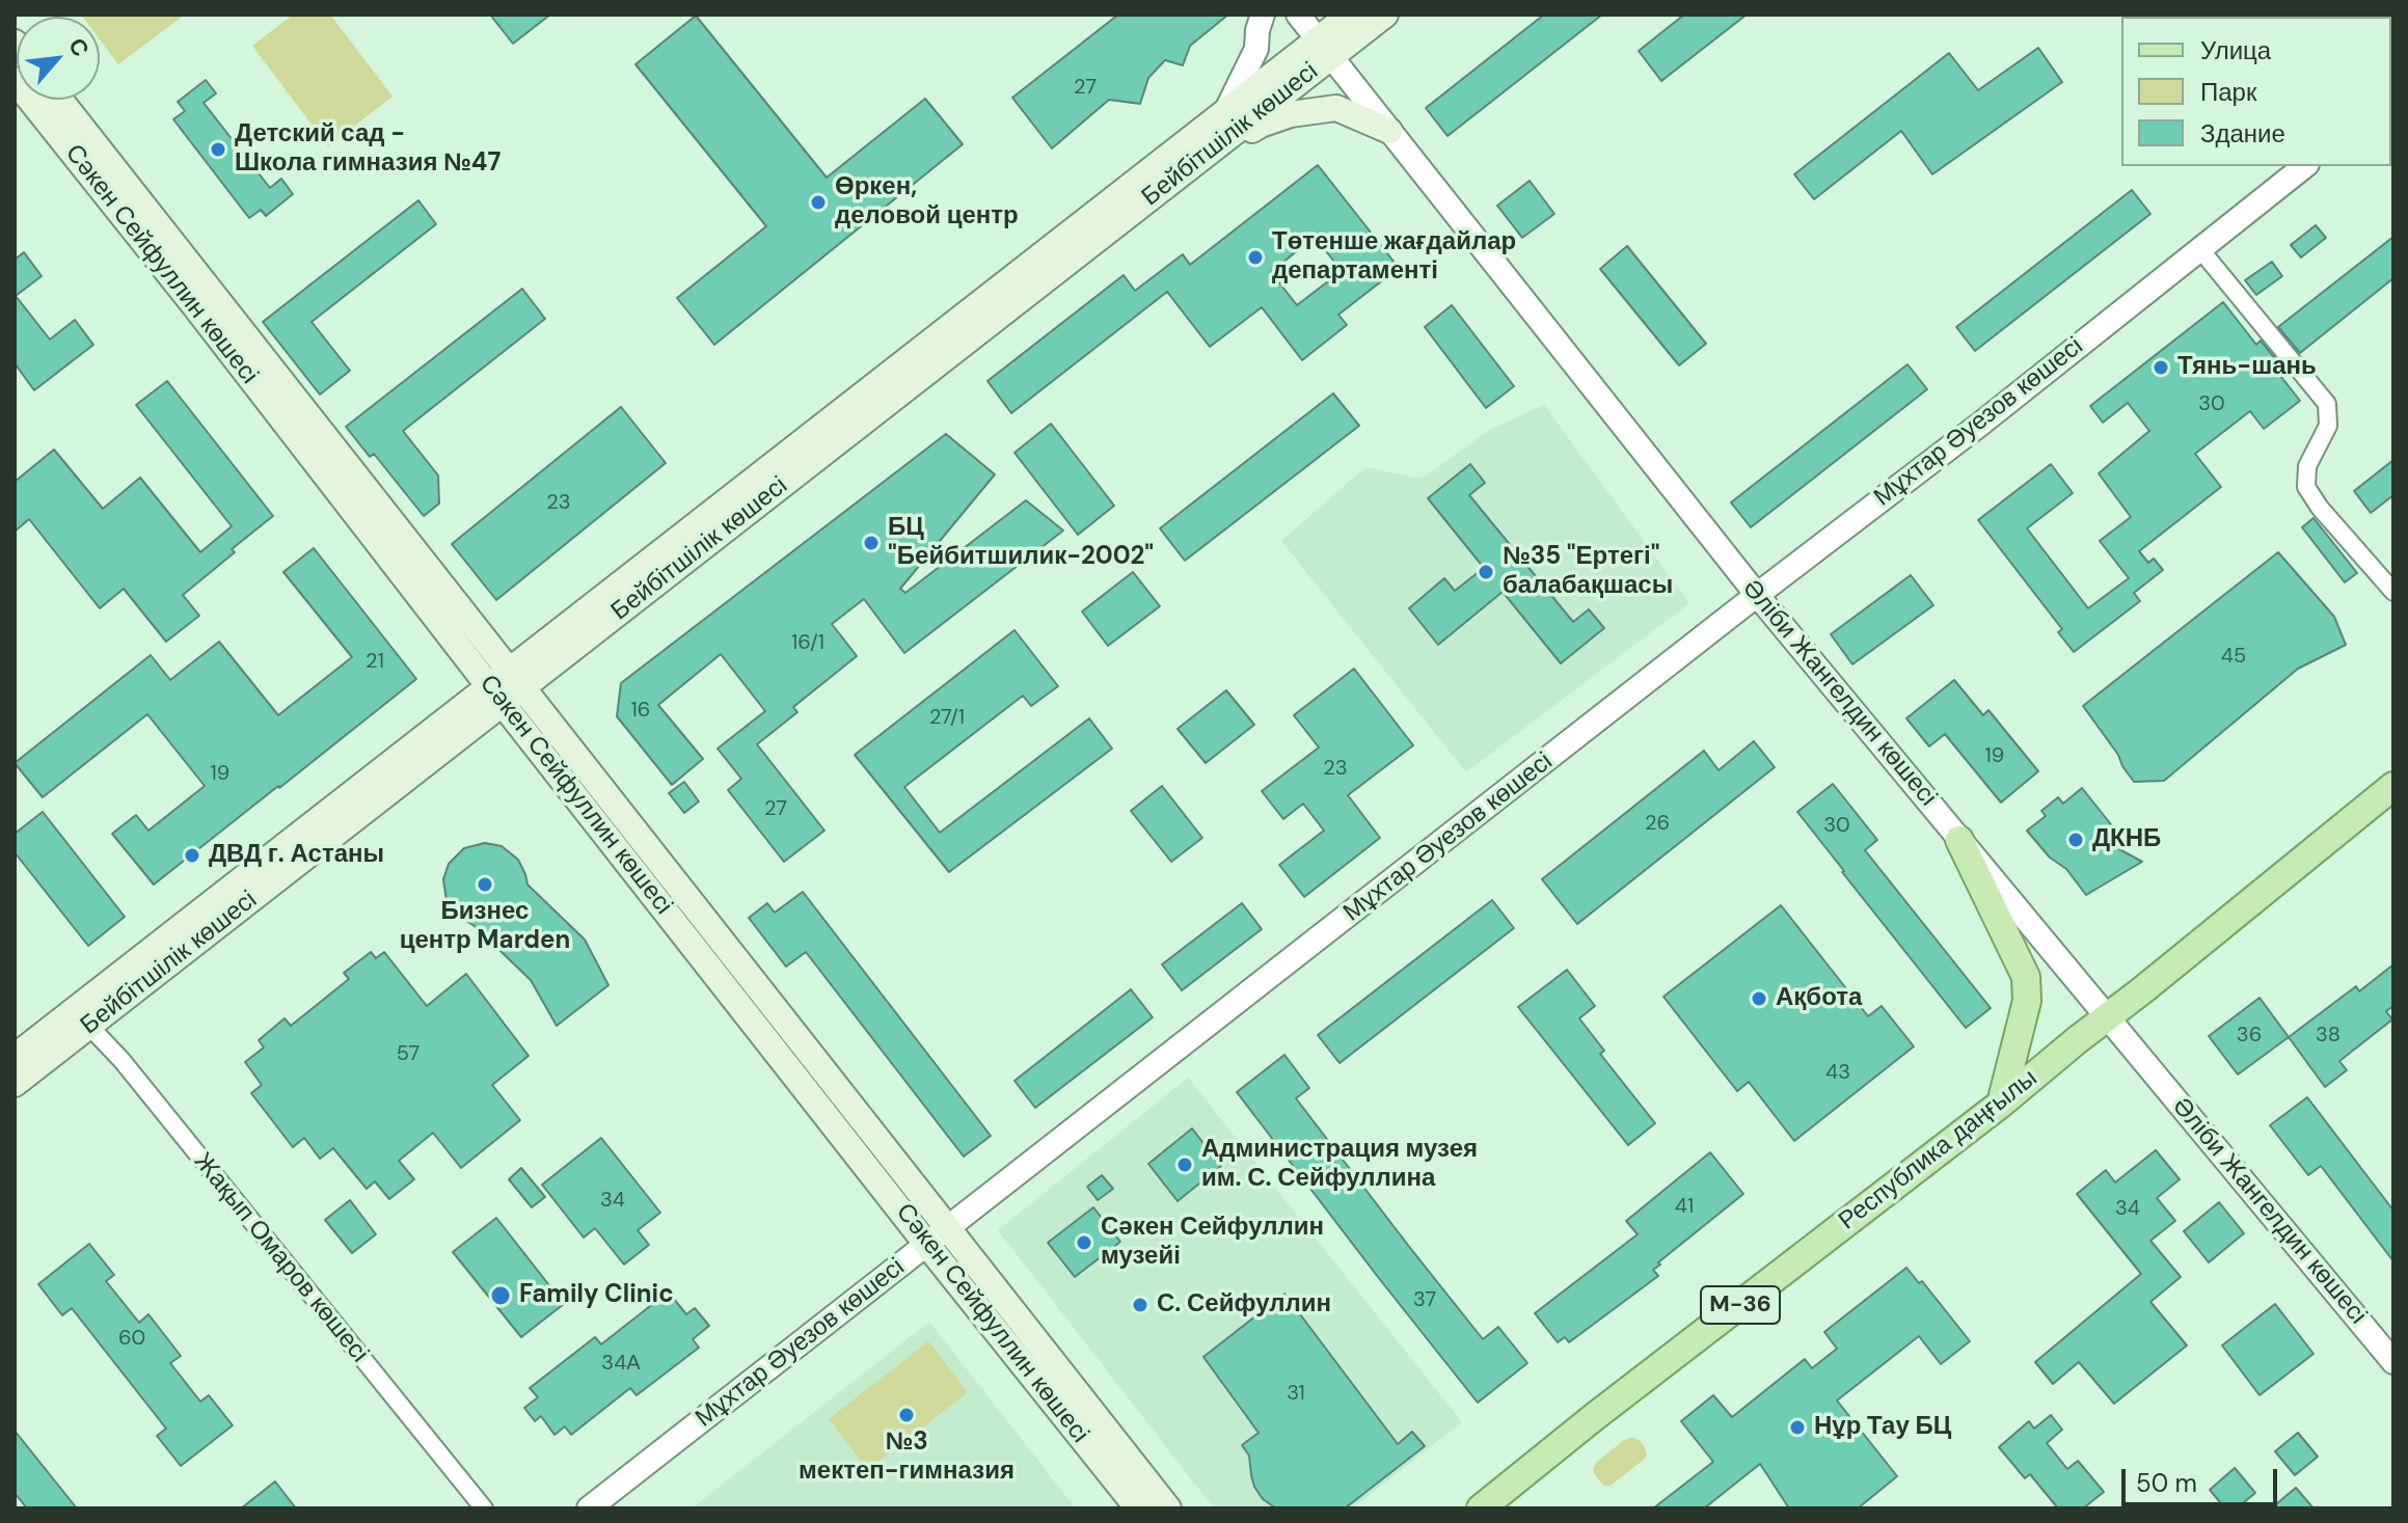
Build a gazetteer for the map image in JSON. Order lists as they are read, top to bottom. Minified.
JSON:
{"streets":{"main road":["Бейбітшілік көшесі","Сәкен Сейфуллин көшесі","Республика даңғылы","M-36"],"street":["Мұхтар Әуезов көшесі","Әліби Жангелдин көшесі","Жақып Омаров көшесі"]},"crossings":[["Бейбітшілік көшесі","Сәкен Сейфуллин көшесі"],["Бейбітшілік көшесі","Әліби Жангелдин көшесі"],["Бейбітшілік көшесі","Жақып Омаров көшесі"],["Сәкен Сейфуллин көшесі","Мұхтар Әуезов көшесі"],["Мұхтар Әуезов көшесі","Әліби Жангелдин көшесі"],["Әліби Жангелдин көшесі","Республика даңғылы"]],"places":["Детский сад - Школа гимназия №47","Өркен, деловой центр","Төтенше жағдайлар департаменті","Тянь-шань","БЦ \"Бейбитшилик-2002\"","№35 \"Ертегі\" балабақшасы","ДКНБ","ДВД г. Астаны","Бизнес центр Marden","Ақбота","Администрация музея им. С. Сейфуллина","Сәкен Сейфуллин музейі","Family Clinic","С. Сейфуллин","№3 мектеп-гимназия","Нұр Тау БЦ"],"house_numbers":["27","30","23","16/1","45","21","16","27/1","19","23","19","27","26","30","36","38","57","43","34","41","34","37","60","34А","31"],"legend":["Улица","Парк","Здание"],"scale_bar":"50 m","north":"top right"}
